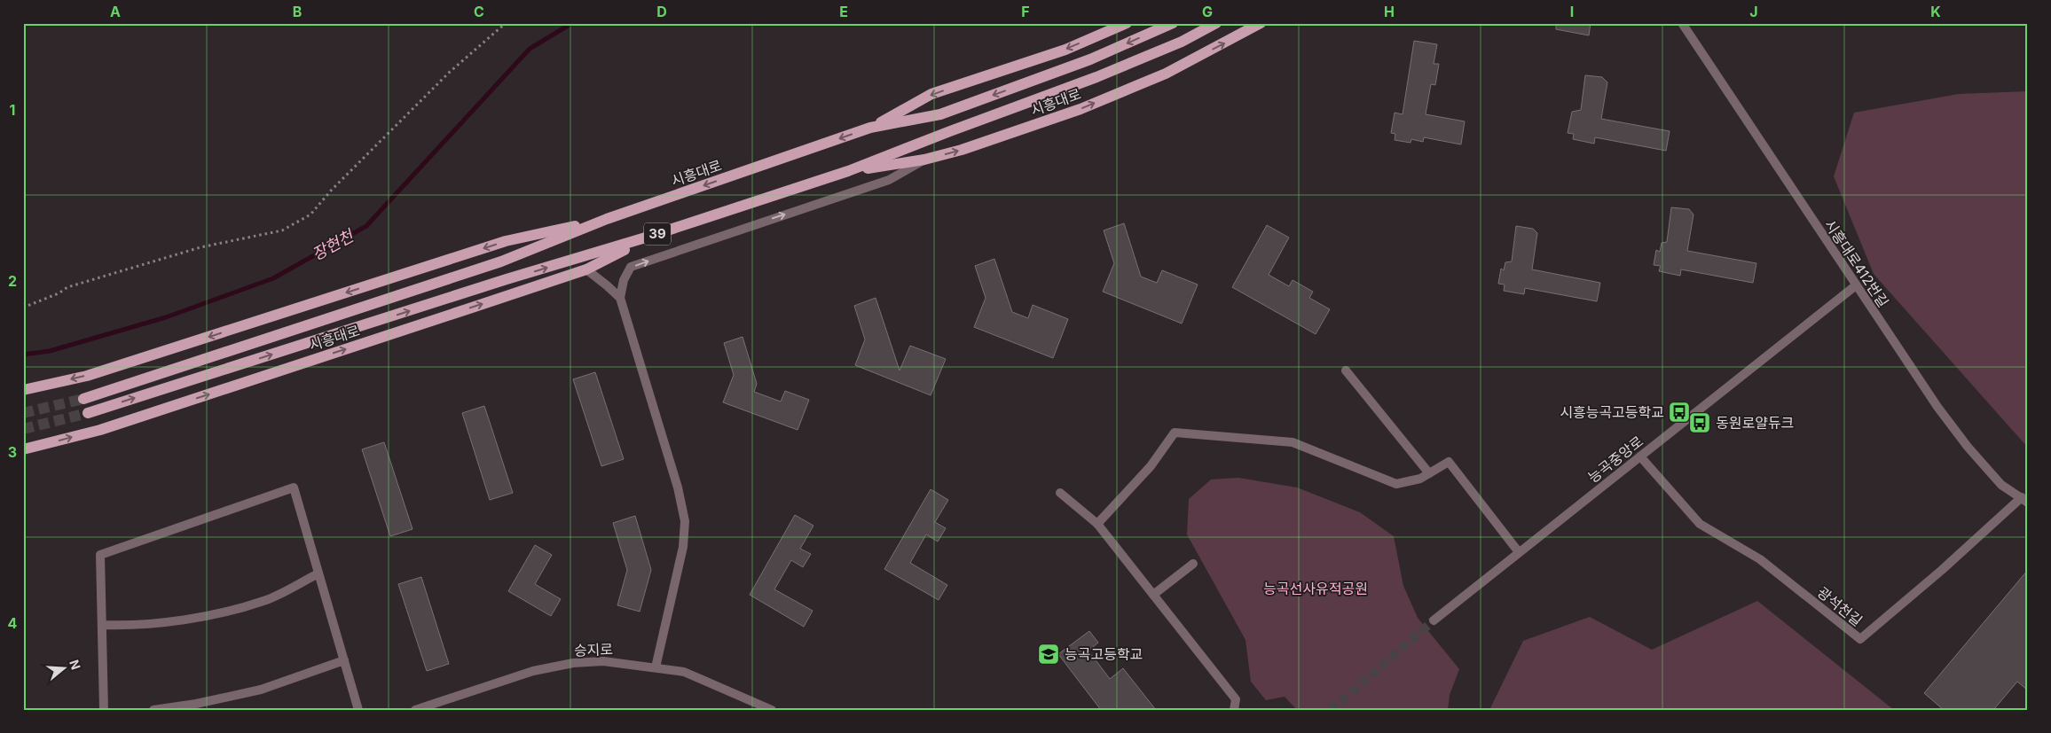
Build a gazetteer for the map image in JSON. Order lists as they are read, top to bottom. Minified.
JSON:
{"streets":{"main road":["시흥대로","39"],"street":["시흥대로412번길","능곡중앙로","광석천길","승지로"]},"crossings":[["시흥대로412번길","능곡중앙로"],["시흥대로412번길","광석천길"],["능곡중앙로","광석천길"]],"water":["장현천"],"parks":["능곡선사유적공원"],"places":{"bus stop":["시흥능곡고등학교","동원로얄듀크"],"school or university":["능곡고등학교"]},"north":"right","grid":{"columns":["A","B","C","D","E","F","G","H","I","J","K"],"rows":["1","2","3","4"]}}
